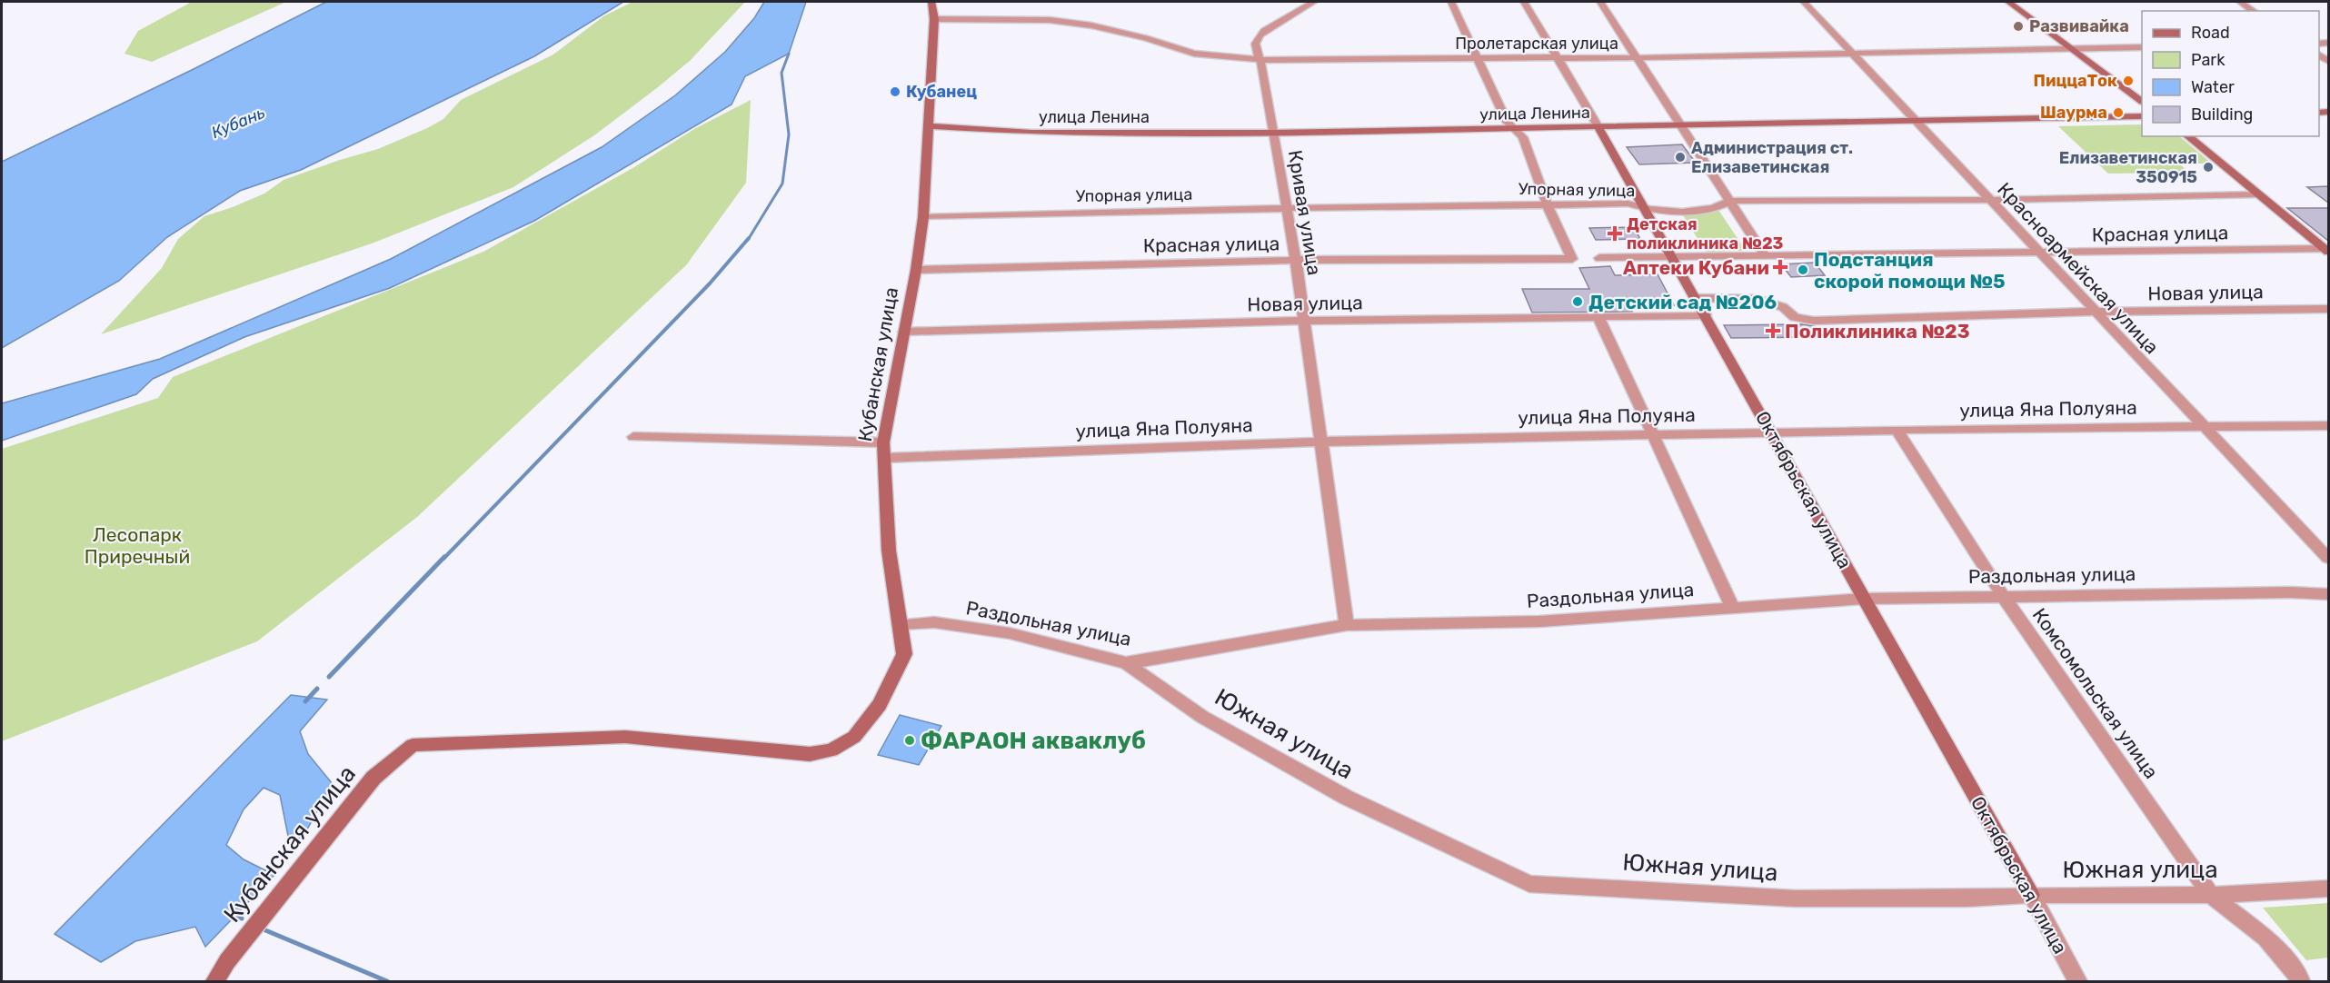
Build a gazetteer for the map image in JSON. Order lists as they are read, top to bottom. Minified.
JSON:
{"streets":{"street":["Пролетарская улица","улица Ленина","Упорная улица","Кривая улица","Красная улица","Красноармейская улица","Новая улица","Кубанская улица","улица Яна Полуяна","Октябрьская улица","Раздольная улица","Комсомольская улица","Южная улица"]},"crossings":[["Пролетарская улица","Кривая улица"],["Пролетарская улица","Красноармейская улица"],["Пролетарская улица","Кубанская улица"],["Пролетарская улица","Октябрьская улица"],["улица Ленина","Кривая улица"],["улица Ленина","Красноармейская улица"],["улица Ленина","Кубанская улица"],["улица Ленина","Октябрьская улица"],["Упорная улица","Кривая улица"],["Упорная улица","Красная улица"],["Упорная улица","Красноармейская улица"],["Упорная улица","Кубанская улица"],["Упорная улица","Октябрьская улица"],["Кривая улица","Красная улица"],["Кривая улица","Новая улица"],["Кривая улица","улица Яна Полуяна"],["Кривая улица","Раздольная улица"],["Красная улица","Красноармейская улица"],["Красная улица","Кубанская улица"],["Красная улица","Октябрьская улица"],["Красноармейская улица","Новая улица"],["Красноармейская улица","улица Яна Полуяна"],["Новая улица","Кубанская улица"],["Новая улица","Октябрьская улица"],["Кубанская улица","улица Яна Полуяна"],["Кубанская улица","Раздольная улица"],["улица Яна Полуяна","Октябрьская улица"],["улица Яна Полуяна","Комсомольская улица"],["Октябрьская улица","Раздольная улица"],["Октябрьская улица","Южная улица"],["Раздольная улица","Комсомольская улица"],["Раздольная улица","Южная улица"],["Комсомольская улица","Южная улица"]],"water":["Кубань"],"parks":["Лесопарк Приречный"],"places":{"other":["Развивайка","ПиццаТок","Кубанец","Шаурма","Администрация ст. Елизаветинская","Елизаветинская 350915","Подстанция скорой помощи №5","Детский сад №206","ФАРАОН акваклуб"],"health":["Детская поликлиника №23","Аптеки Кубани","Поликлиника №23"]},"legend":["Road","Park","Water","Building"]}
